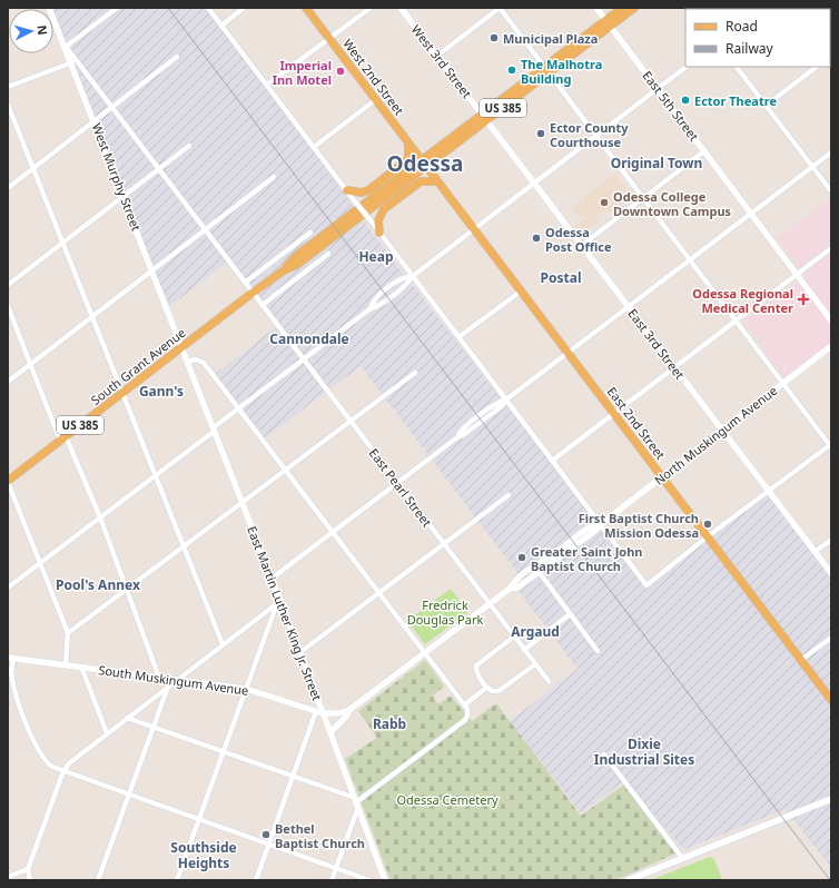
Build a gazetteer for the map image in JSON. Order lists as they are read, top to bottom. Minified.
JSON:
{"streets":{"main road":["West 2nd Street","US 385","South Grant Avenue","East 2nd Street"],"street":["West 3rd Street","East 5th Street","West Murphy Street","East 3rd Street","North Muskingum Avenue","East Pearl Street","East Martin Luther King Jr. Street","South Muskingum Avenue"]},"crossings":[["West 3rd Street","US 385"],["West 3rd Street","East 3rd Street"],["West 2nd Street","US 385"],["West 2nd Street","South Grant Avenue"],["West 2nd Street","East 2nd Street"],["East 5th Street","US 385"],["US 385","East 3rd Street"],["US 385","South Grant Avenue"],["US 385","East 2nd Street"],["West Murphy Street","South Grant Avenue"],["West Murphy Street","East Pearl Street"],["West Murphy Street","East Martin Luther King Jr. Street"],["East 3rd Street","North Muskingum Avenue"],["South Grant Avenue","East 2nd Street"],["South Grant Avenue","East Pearl Street"],["South Grant Avenue","East Martin Luther King Jr. Street"],["East 2nd Street","North Muskingum Avenue"],["North Muskingum Avenue","South Muskingum Avenue"],["East Pearl Street","South Muskingum Avenue"],["East Martin Luther King Jr. Street","South Muskingum Avenue"]],"districts":["Original Town","Odessa","Heap","Postal","Cannondale","Gann's","Pool's Annex","Argaud","Rabb","Dixie Industrial Sites","Southside Heights"],"parks":["Fredrick Douglas Park","Odessa Cemetery"],"places":{"other":["Municipal Plaza","The Malhotra Building","Imperial Inn Motel","Ector Theatre","Ector County Courthouse","Odessa College Downtown Campus","Odessa Post Office","First Baptist Church Mission Odessa","Greater Saint John Baptist Church","Bethel Baptist Church"],"health":["Odessa Regional Medical Center"]},"legend":["Road","Railway"],"north":"right"}
